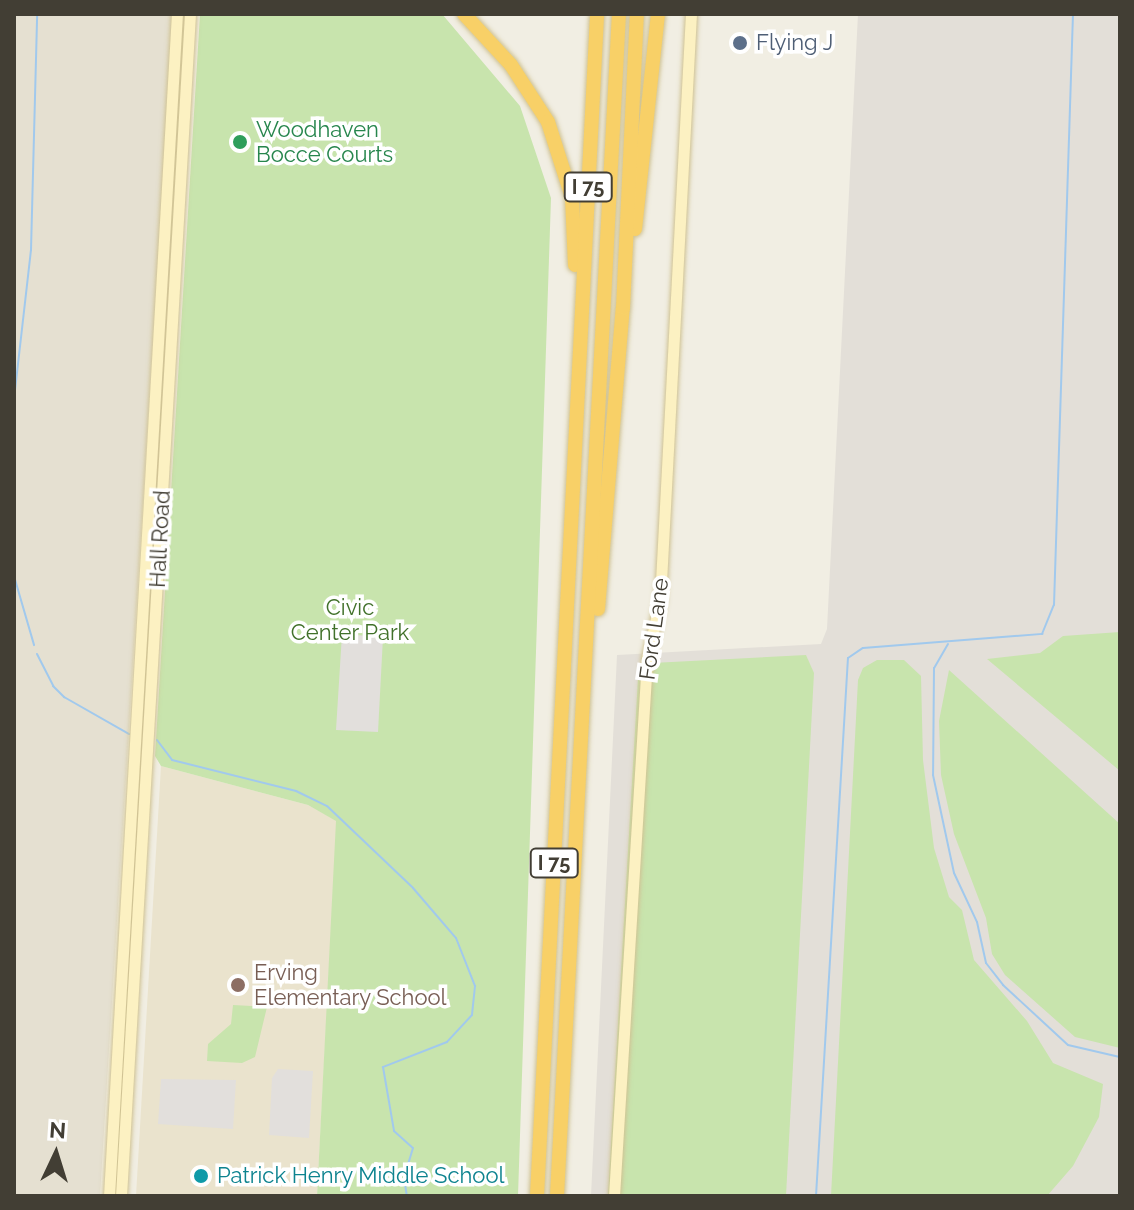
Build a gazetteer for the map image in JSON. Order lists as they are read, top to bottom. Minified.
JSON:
{"streets":{"highway":["I 75"],"street":["Hall Road","Ford Lane"]},"parks":["Civic Center Park"],"places":["Flying J","Woodhaven Bocce Courts","Erving Elementary School","Patrick Henry Middle School"],"north":"top"}
